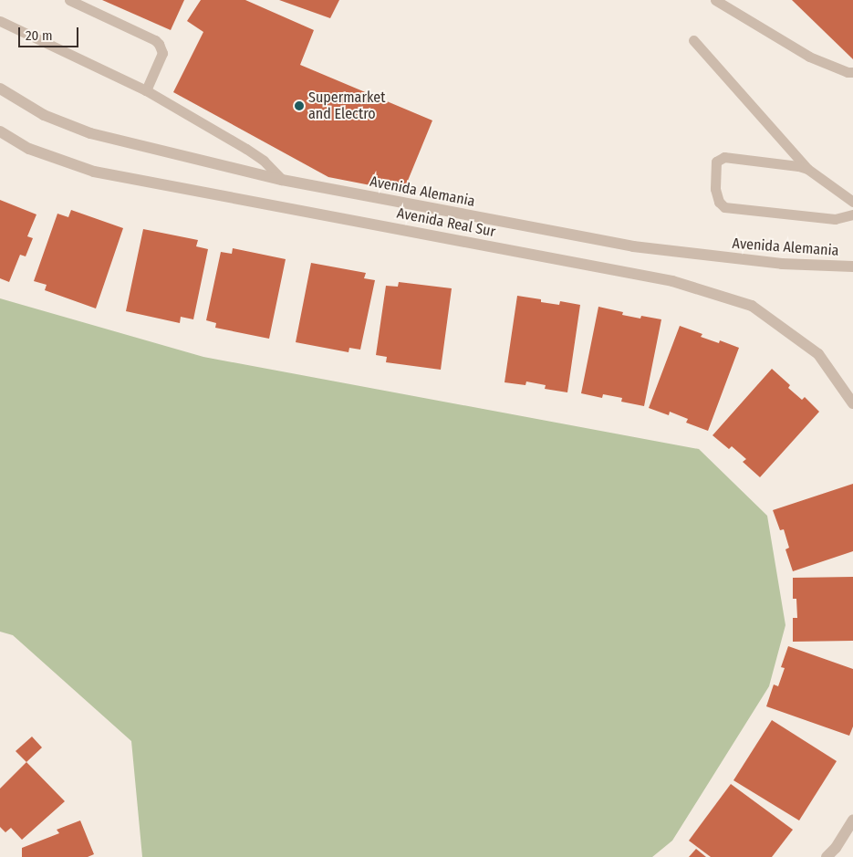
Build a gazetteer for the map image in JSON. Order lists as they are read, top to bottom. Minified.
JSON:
{"streets":{"street":["Avenida Alemania","Avenida Real Sur"]},"places":["Supermarket and Electro"],"scale_bar":"20 m"}
